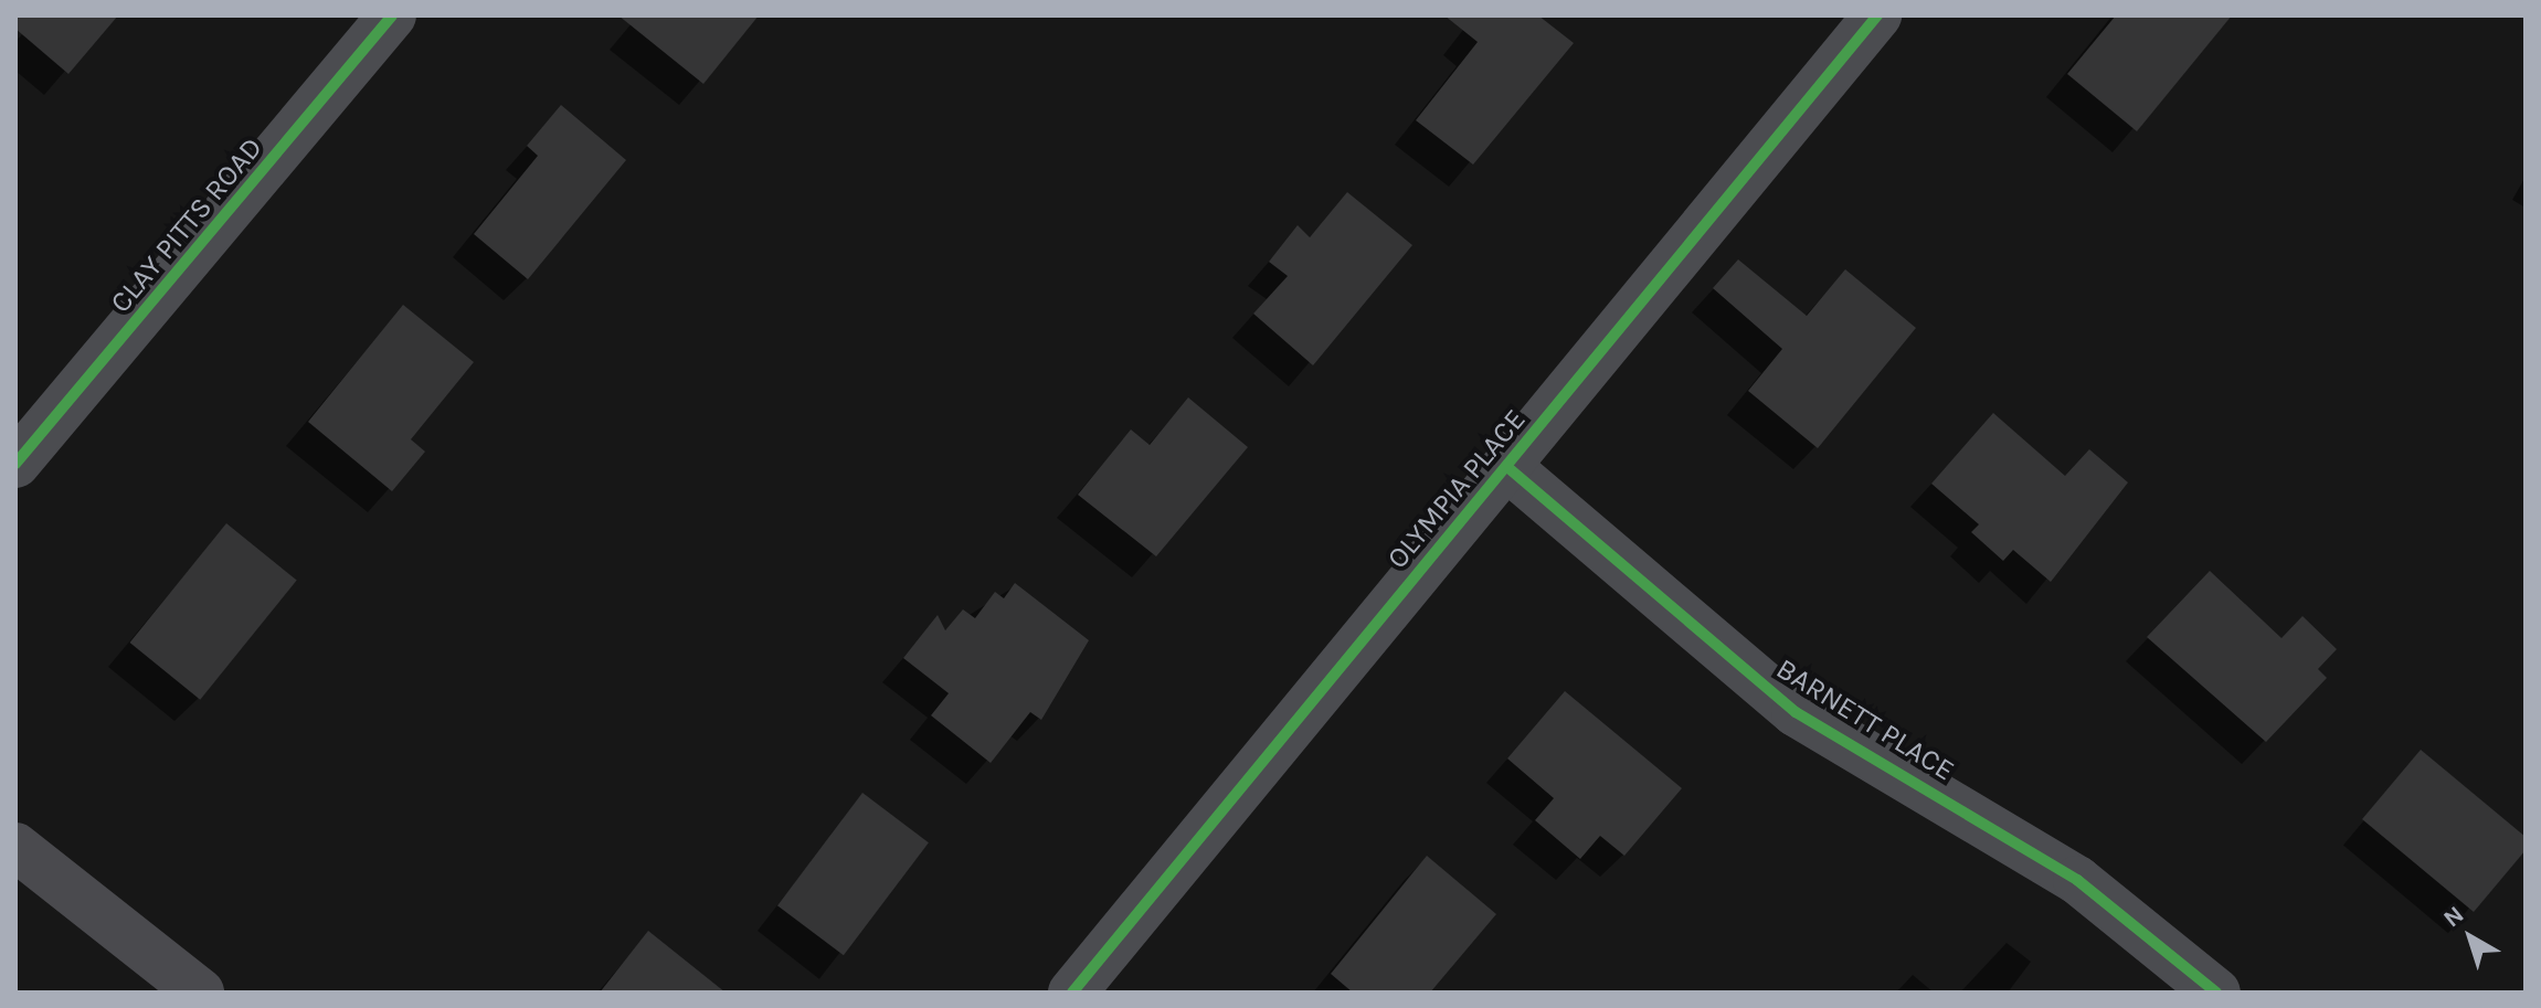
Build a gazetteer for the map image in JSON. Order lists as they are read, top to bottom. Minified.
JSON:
{"streets":{"street":["CLAY PITTS ROAD","OLYMPIA PLACE","BARNETT PLACE"]},"crossings":[["OLYMPIA PLACE","BARNETT PLACE"]],"north":"top left"}
